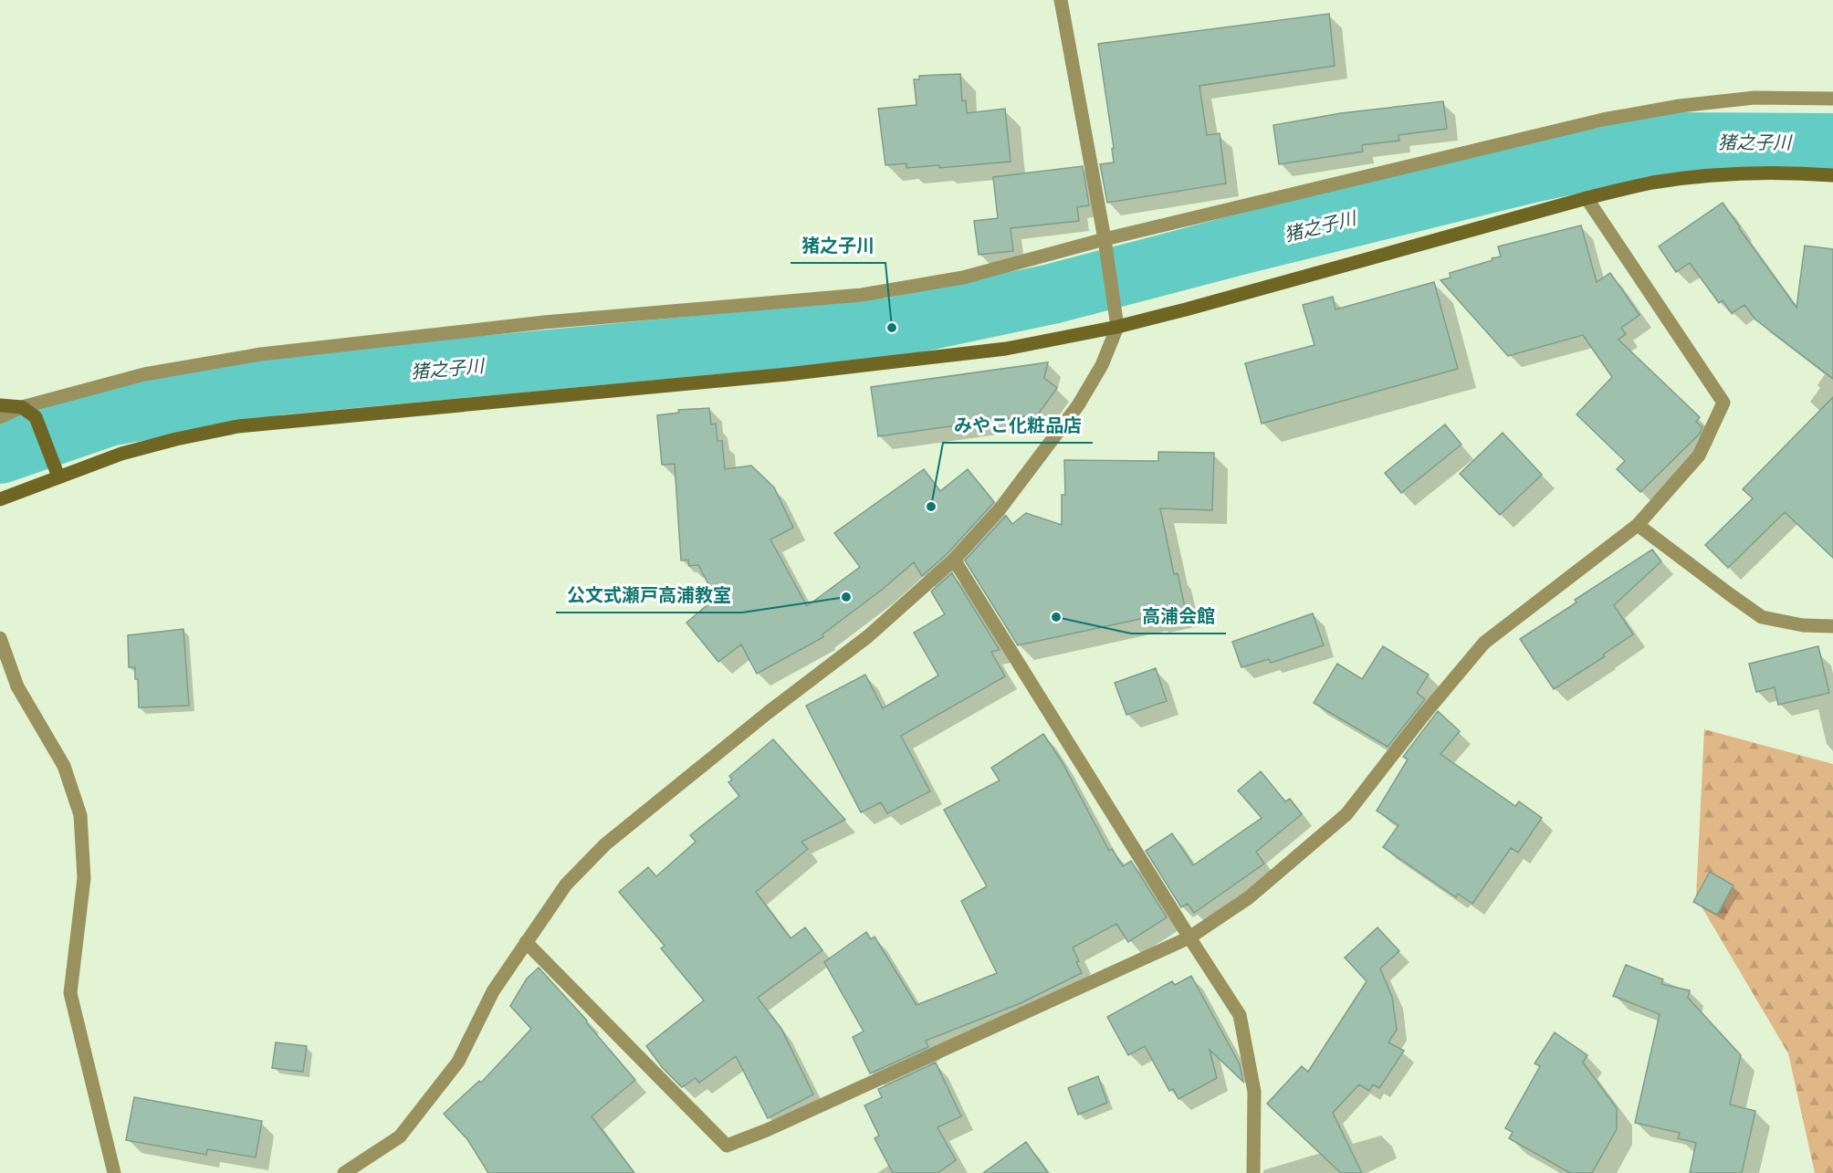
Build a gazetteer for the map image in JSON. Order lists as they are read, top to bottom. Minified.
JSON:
{"water":["猪之子川"],"places":["猪之子川","みやこ化粧品店","公文式瀬戸高浦教室","高浦会館"]}
